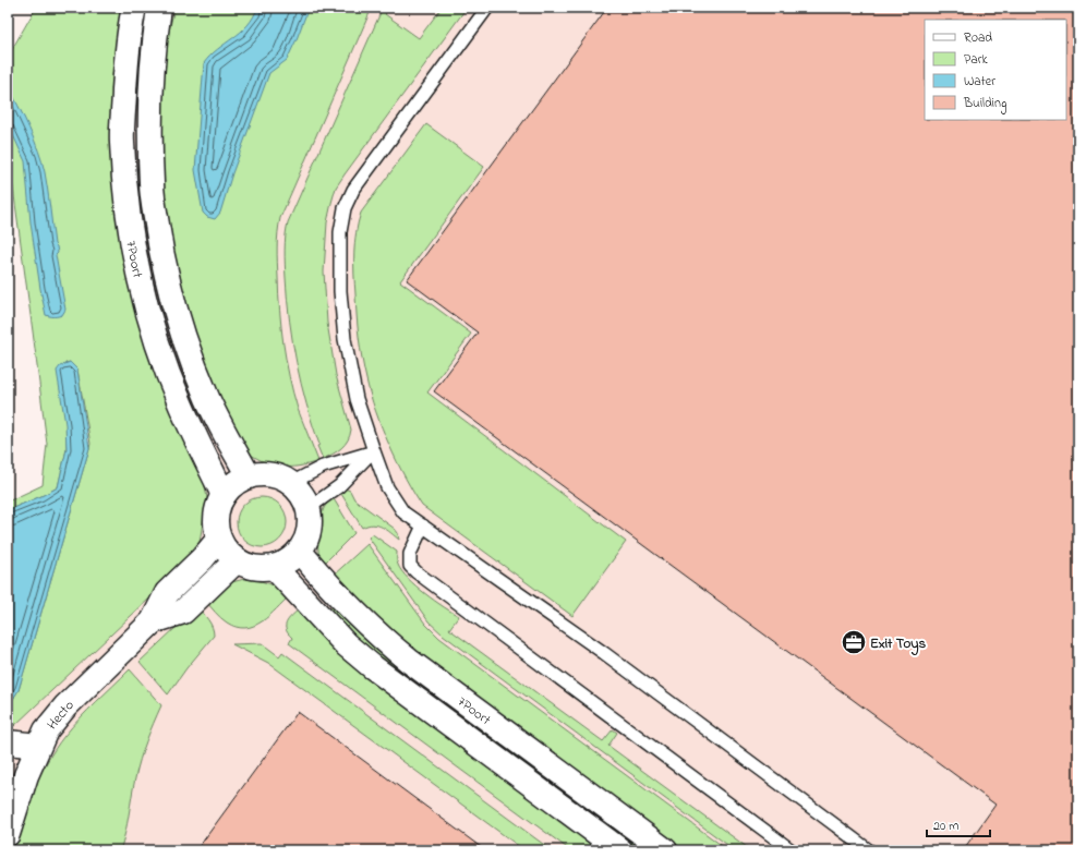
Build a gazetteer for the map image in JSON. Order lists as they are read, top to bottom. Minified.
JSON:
{"streets":{"street":["7Poort","Hecto"]},"crossings":[["7Poort","Hecto"]],"places":{"office":["Exit Toys"]},"legend":["Road","Park","Water","Building"],"scale_bar":"20 m"}
